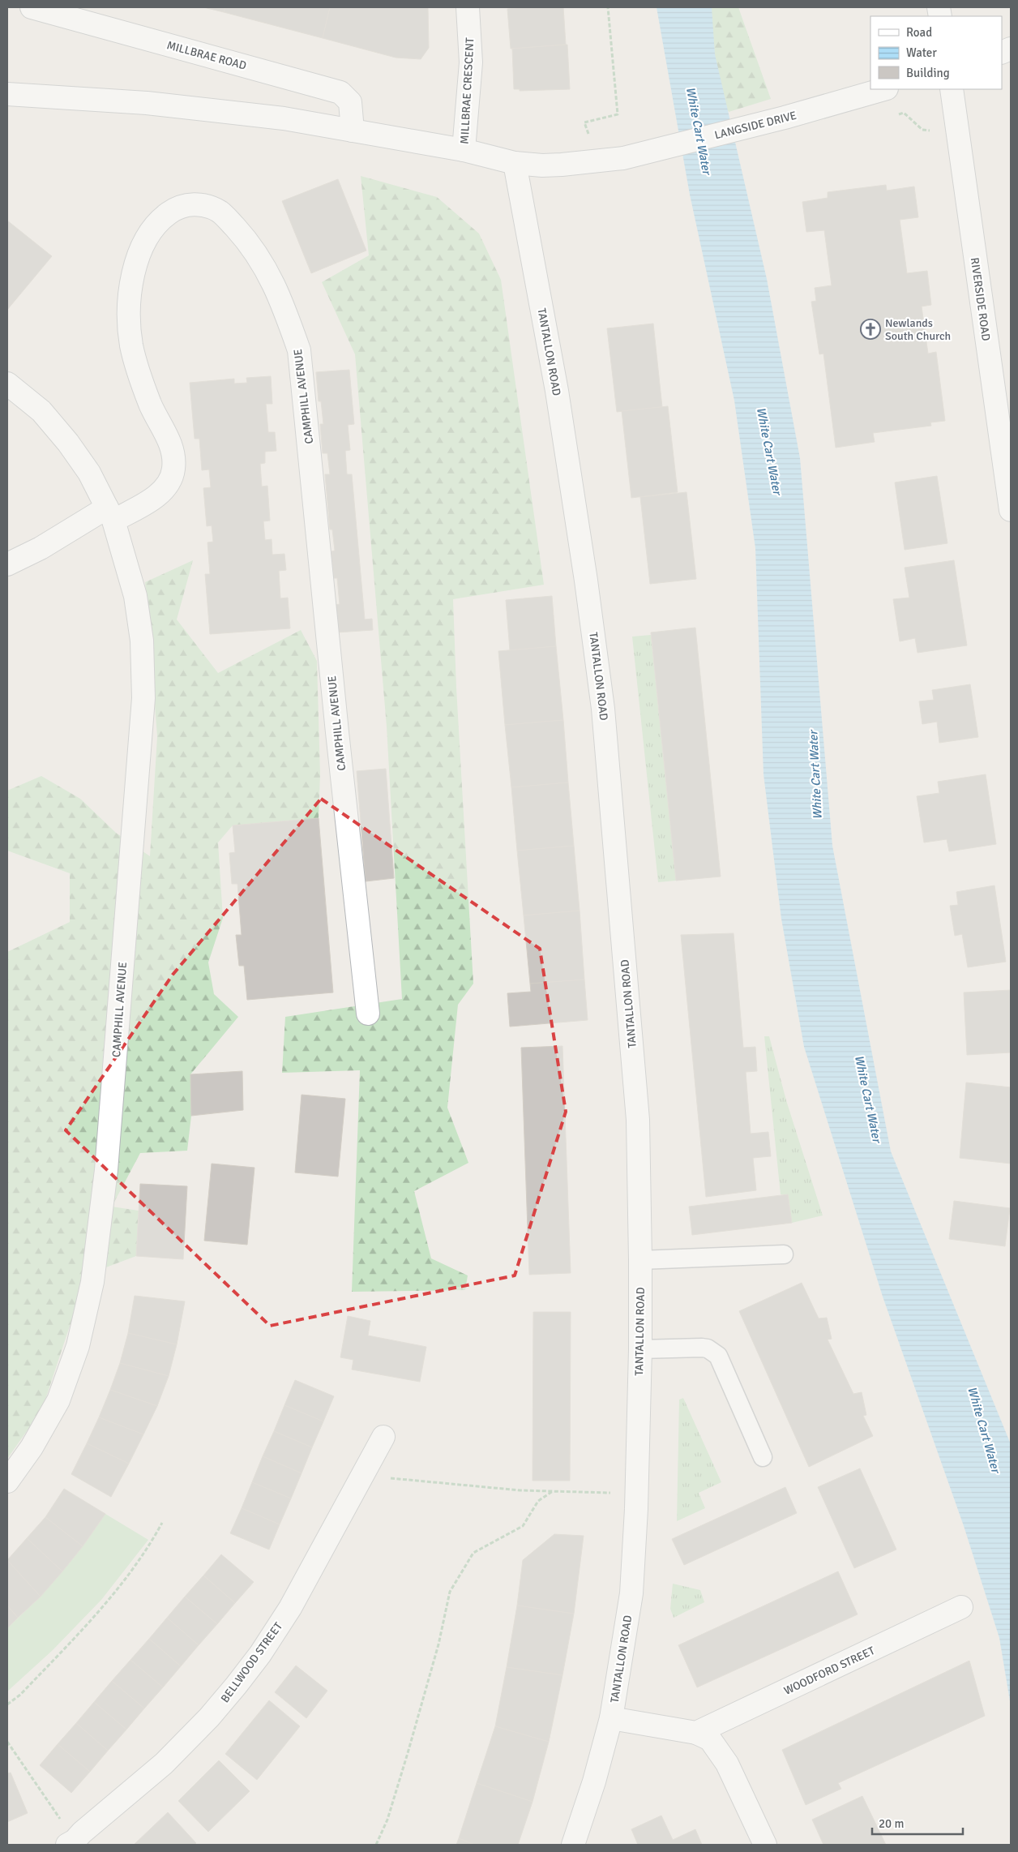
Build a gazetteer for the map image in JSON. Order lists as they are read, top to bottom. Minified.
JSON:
{"streets":{"street":["MILLBRAE ROAD","MILLBRAE CRESCENT","LANGSIDE DRIVE","RIVERSIDE ROAD","TANTALLON ROAD","CAMPHILL AVENUE","BELLWOOD STREET","WOODFORD STREET"]},"water":["White Cart Water"],"places":{"church":["Newlands South Church"]},"legend":["Road","Water","Building"],"scale_bar":"20 m"}
